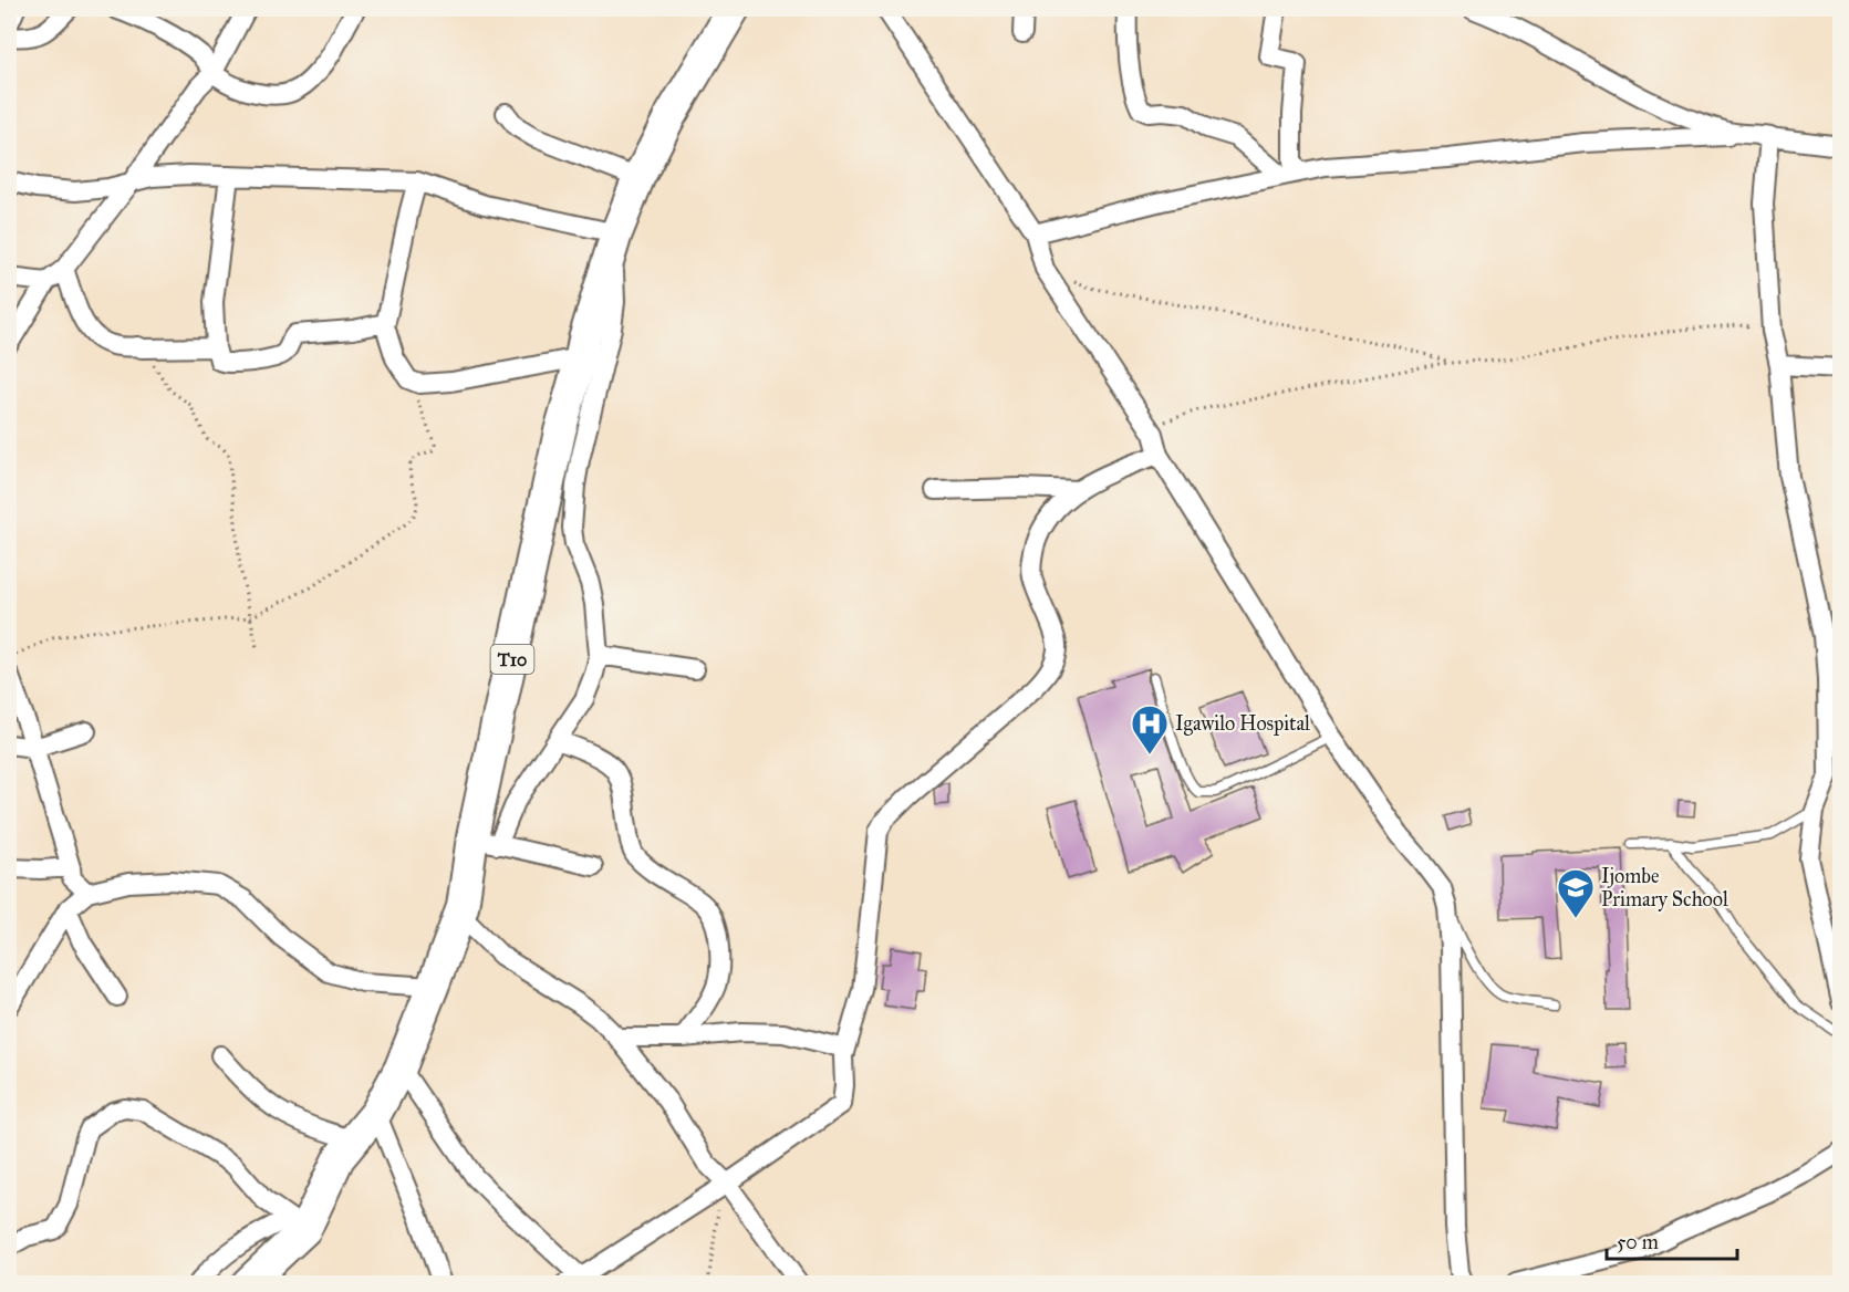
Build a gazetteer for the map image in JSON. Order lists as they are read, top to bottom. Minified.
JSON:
{"streets":{"highway":["T10"]},"places":{"hospital":["Igawilo Hospital"],"school or university":["Ijombe Primary School"]},"scale_bar":"50 m"}
